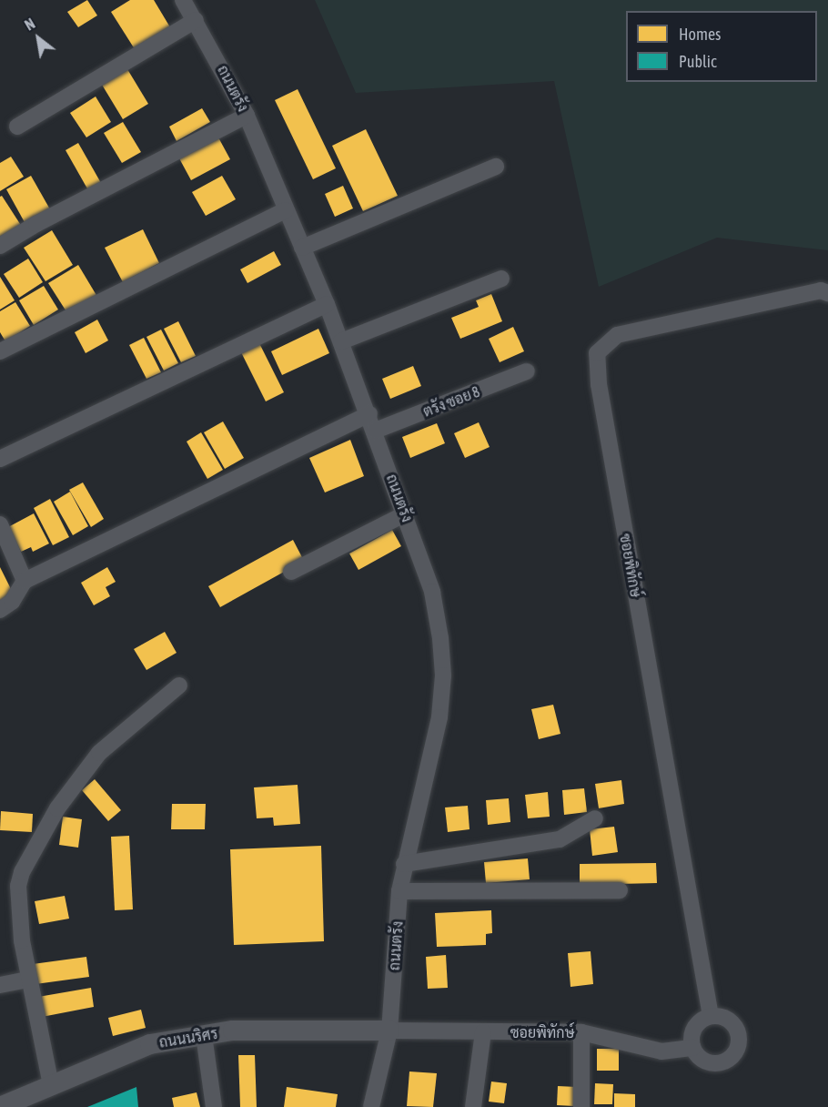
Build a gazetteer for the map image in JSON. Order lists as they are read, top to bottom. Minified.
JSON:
{"streets":{"street":["ถนนตรัง","ตรัง ซอย 8","ซอยพิทักษ์","ถนนนริศร"]},"crossings":[["ถนนตรัง","ตรัง ซอย 8"],["ถนนตรัง","ซอยพิทักษ์"],["ถนนตรัง","ถนนนริศร"],["ซอยพิทักษ์","ถนนนริศร"]],"legend":["Homes","Public"],"north":"top left"}
